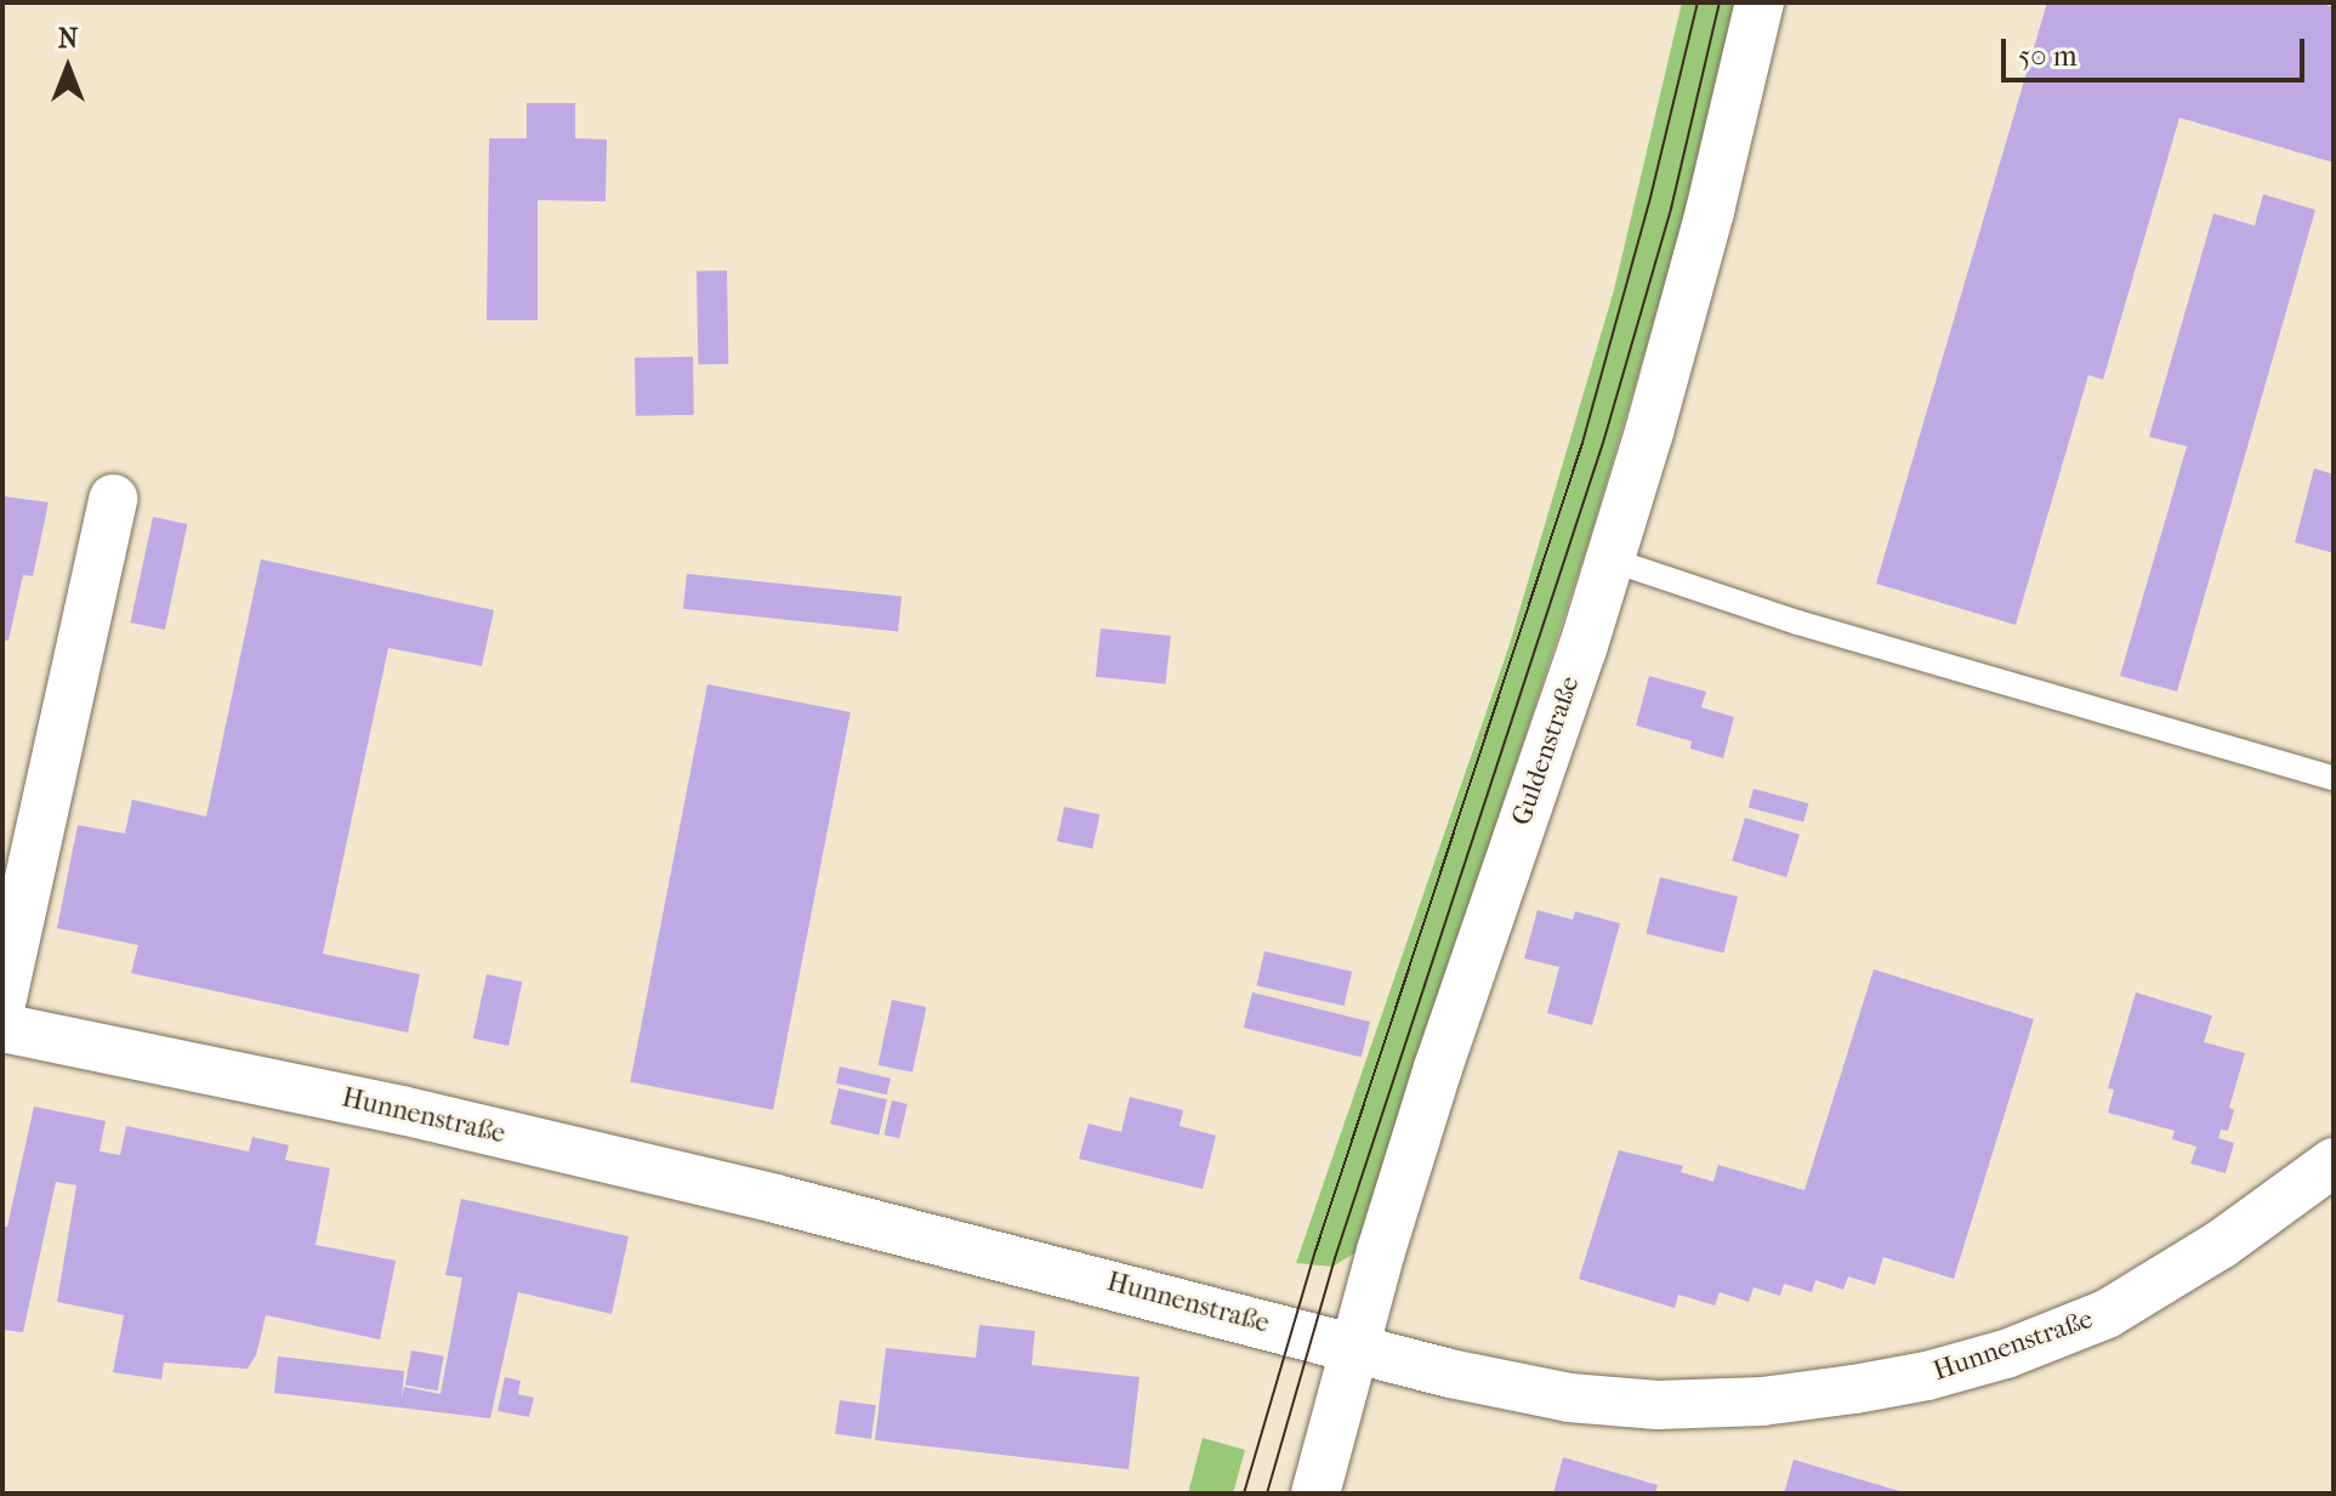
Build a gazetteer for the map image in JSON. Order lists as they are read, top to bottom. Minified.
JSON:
{"streets":{"street":["Guldenstraße","Hunnenstraße"]},"crossings":[["Guldenstraße","Hunnenstraße"]],"scale_bar":"50 m","north":"top"}
